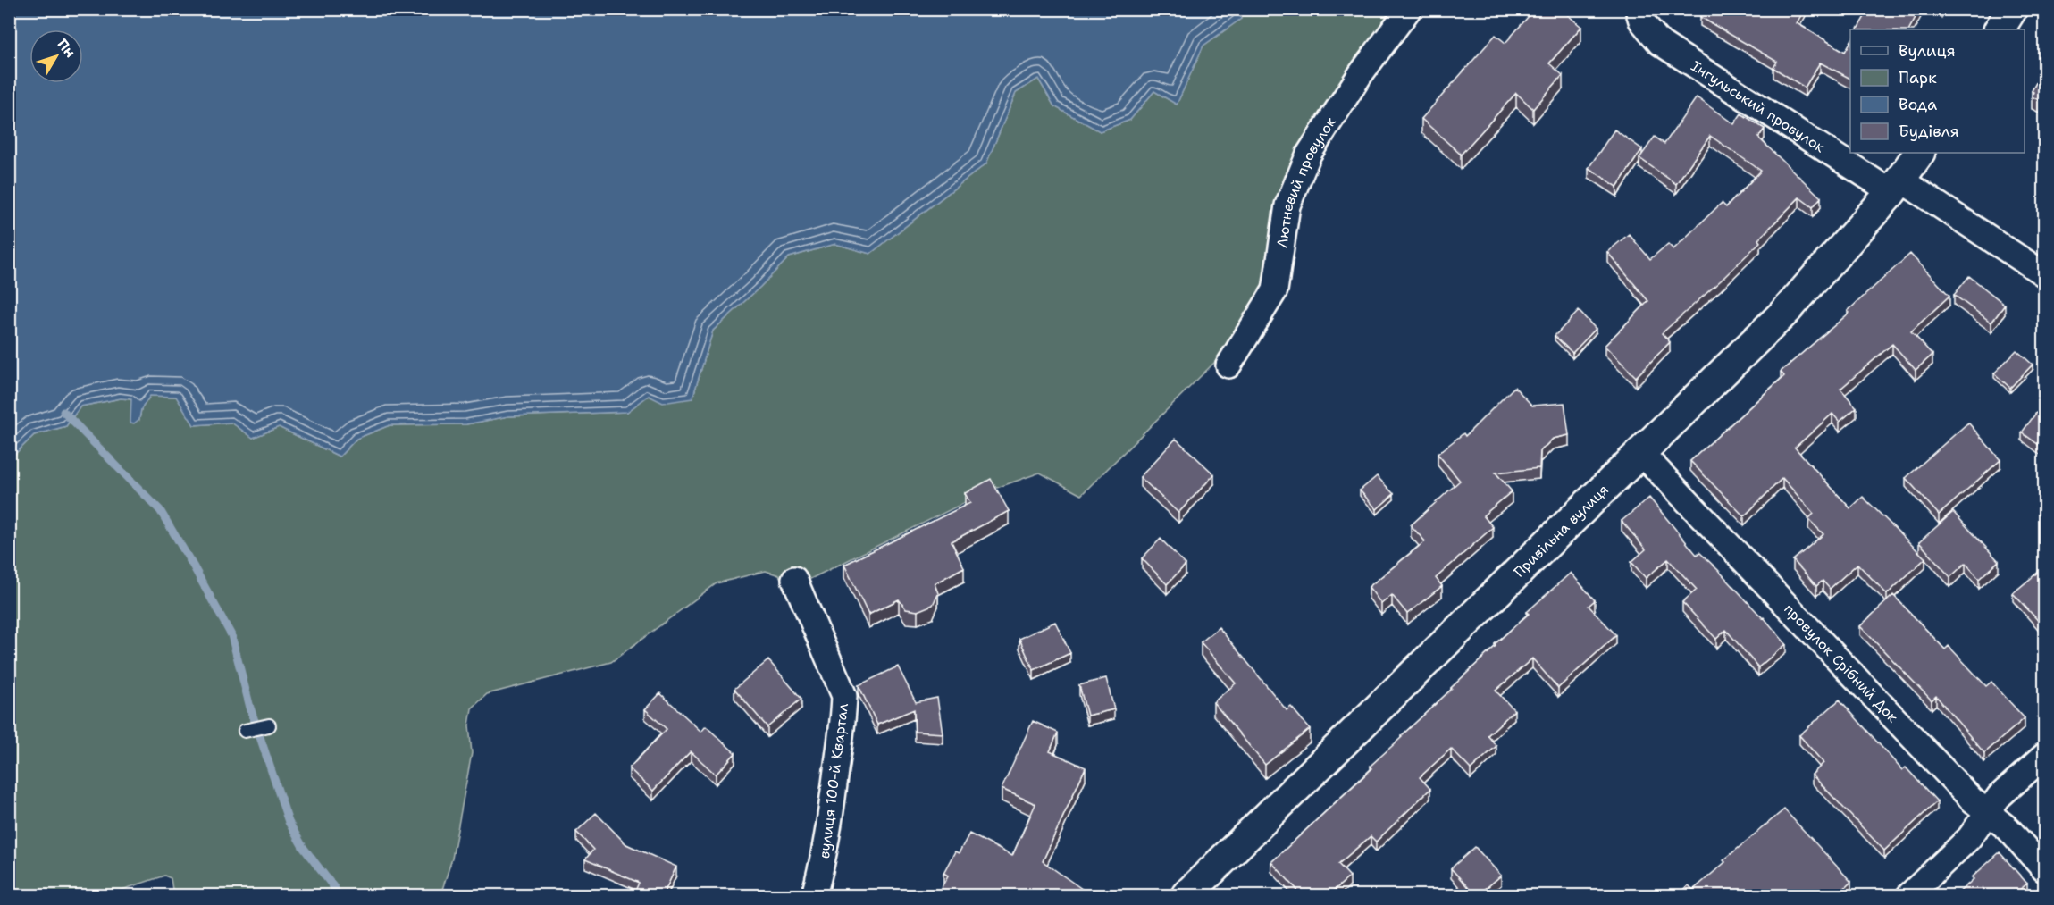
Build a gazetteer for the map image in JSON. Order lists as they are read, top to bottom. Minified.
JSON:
{"streets":{"street":["Інгульський провулок","Лютневий провулок","Привільна вулиця","провулок Срібний Док","вулиця 100-й Квартал"]},"crossings":[["Інгульський провулок","Привільна вулиця"],["Привільна вулиця","провулок Срібний Док"]],"legend":["Вулиця","Парк","Вода","Будівля"],"north":"top right"}
